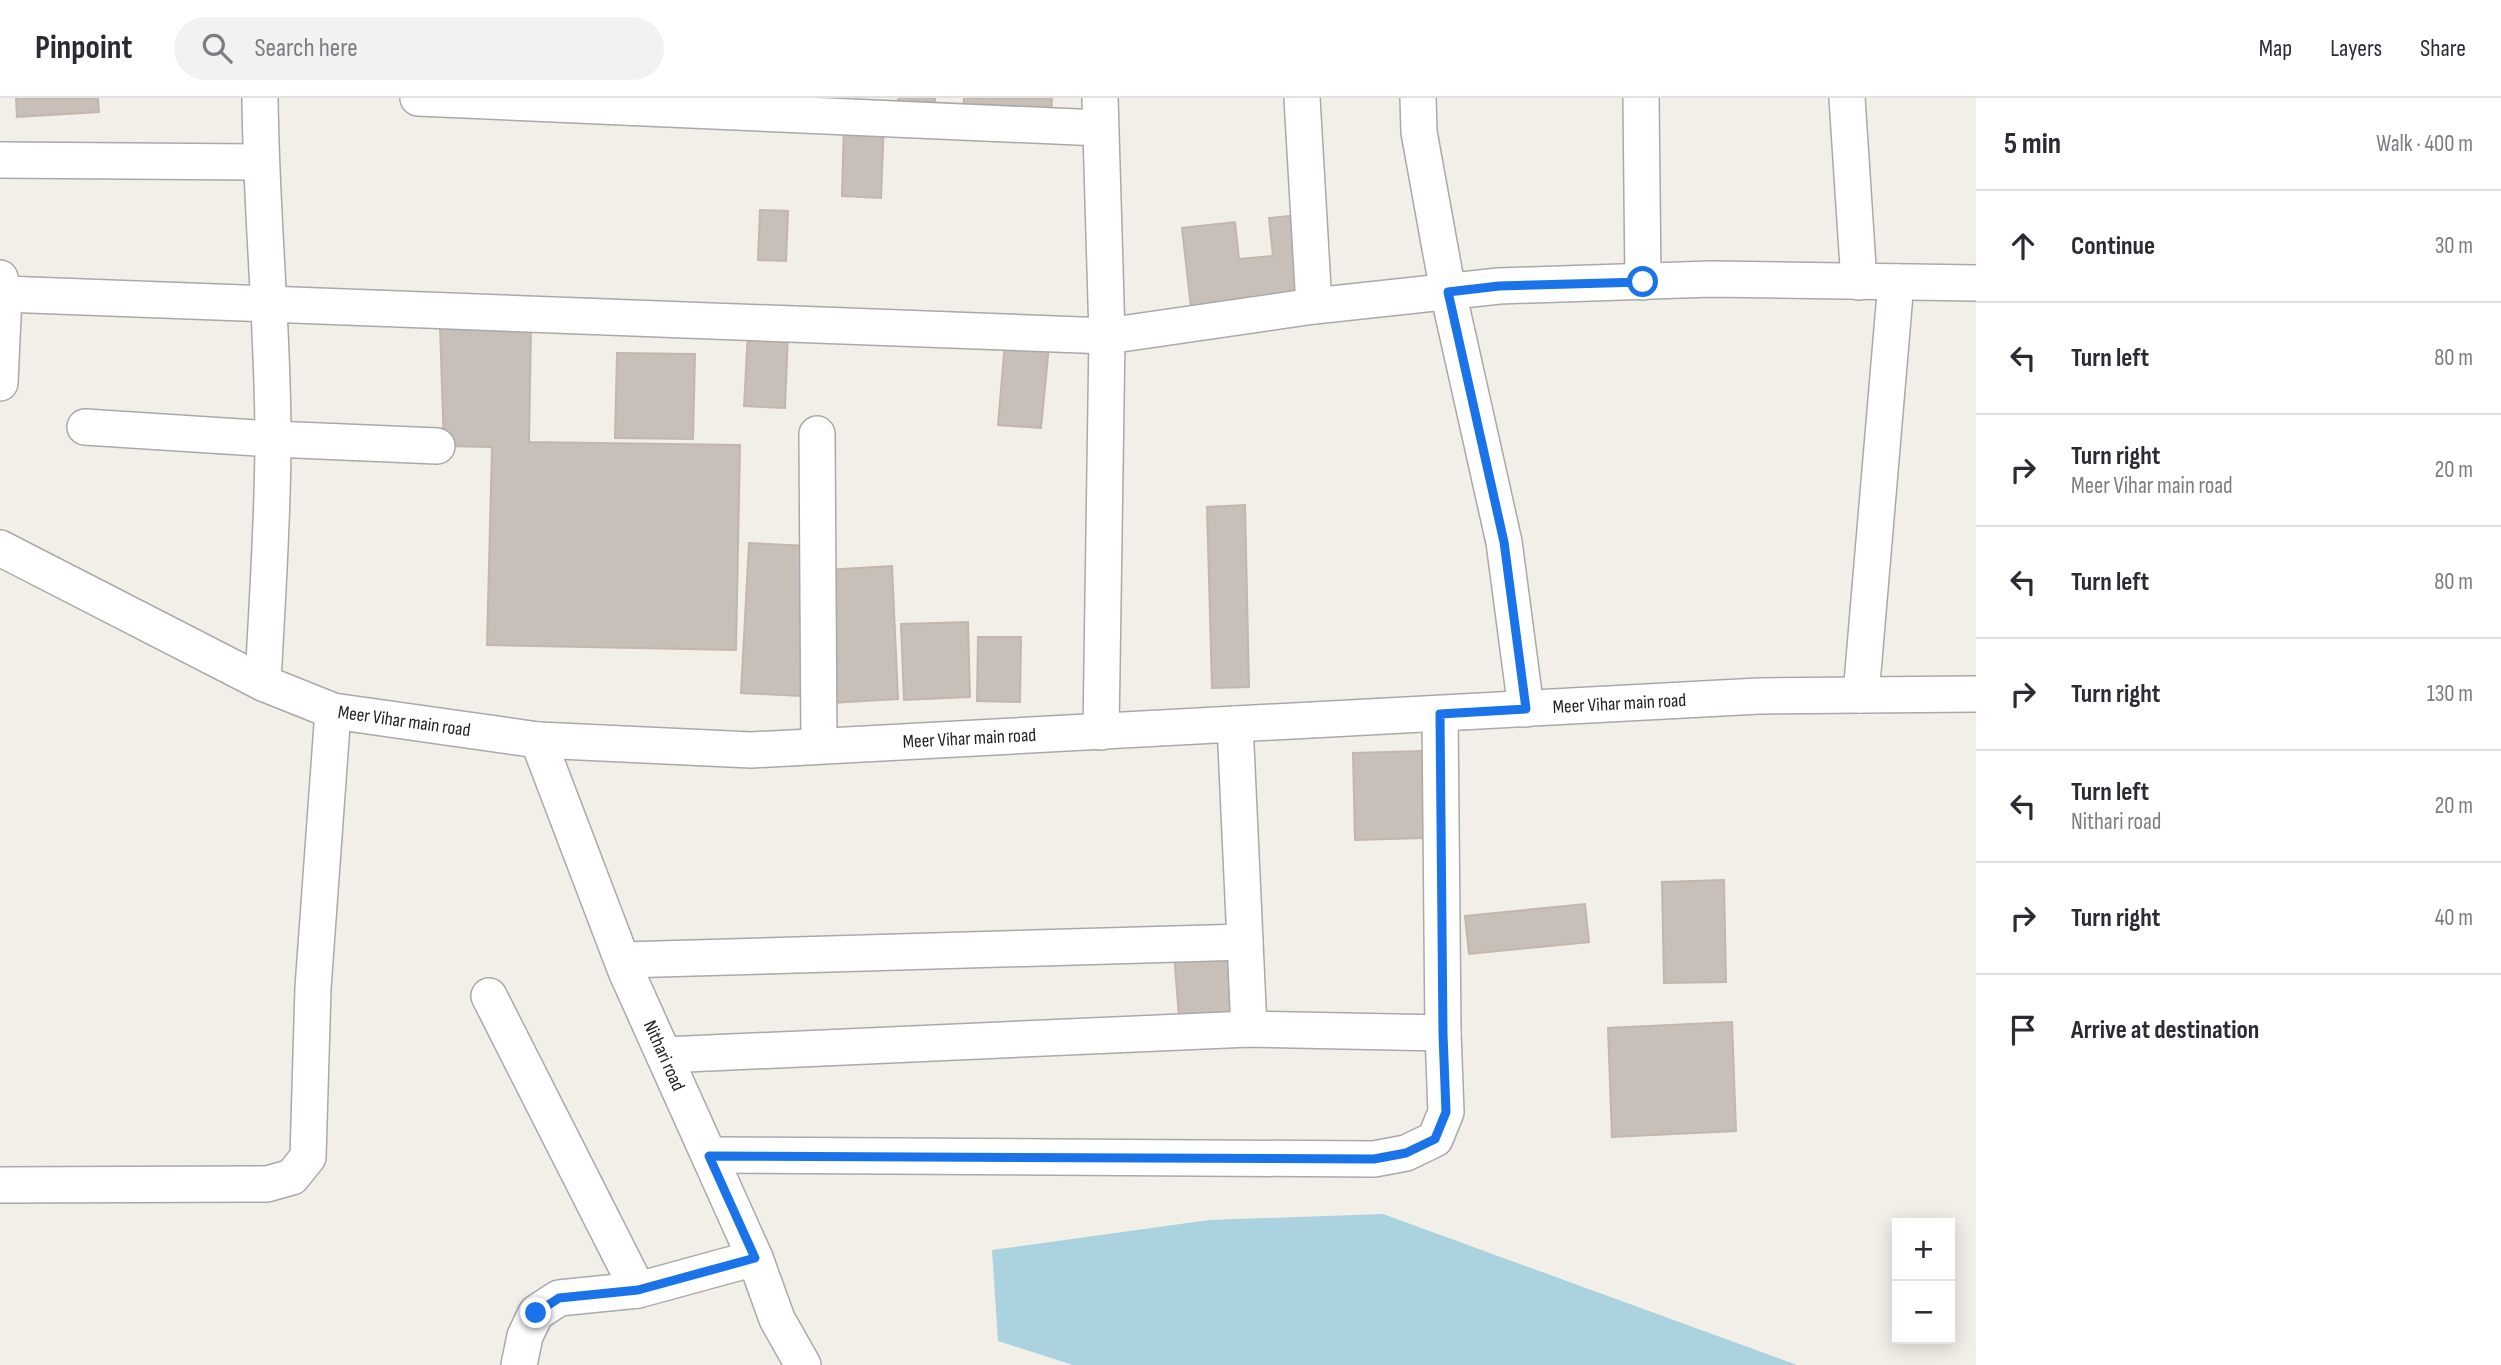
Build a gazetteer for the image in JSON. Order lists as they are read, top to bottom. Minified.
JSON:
{"streets":{"street":["Meer Vihar main road","Nithari road"]},"crossings":[["Meer Vihar main road","Nithari road"]],"page":{"header":"Pinpoint","search":"Search here","nav":["Map","Layers","Share"],"heading":["5 min","Walk · 400 m"],"list":[["Continue","30 m"],["Turn left","80 m"],["Turn right","Meer Vihar main road","20 m"],["Turn left","80 m"],["Turn right","130 m"],["Turn left","Nithari road","20 m"],["Turn right","40 m"],"Arrive at destination"],"map_buttons":["+","−"]}}
